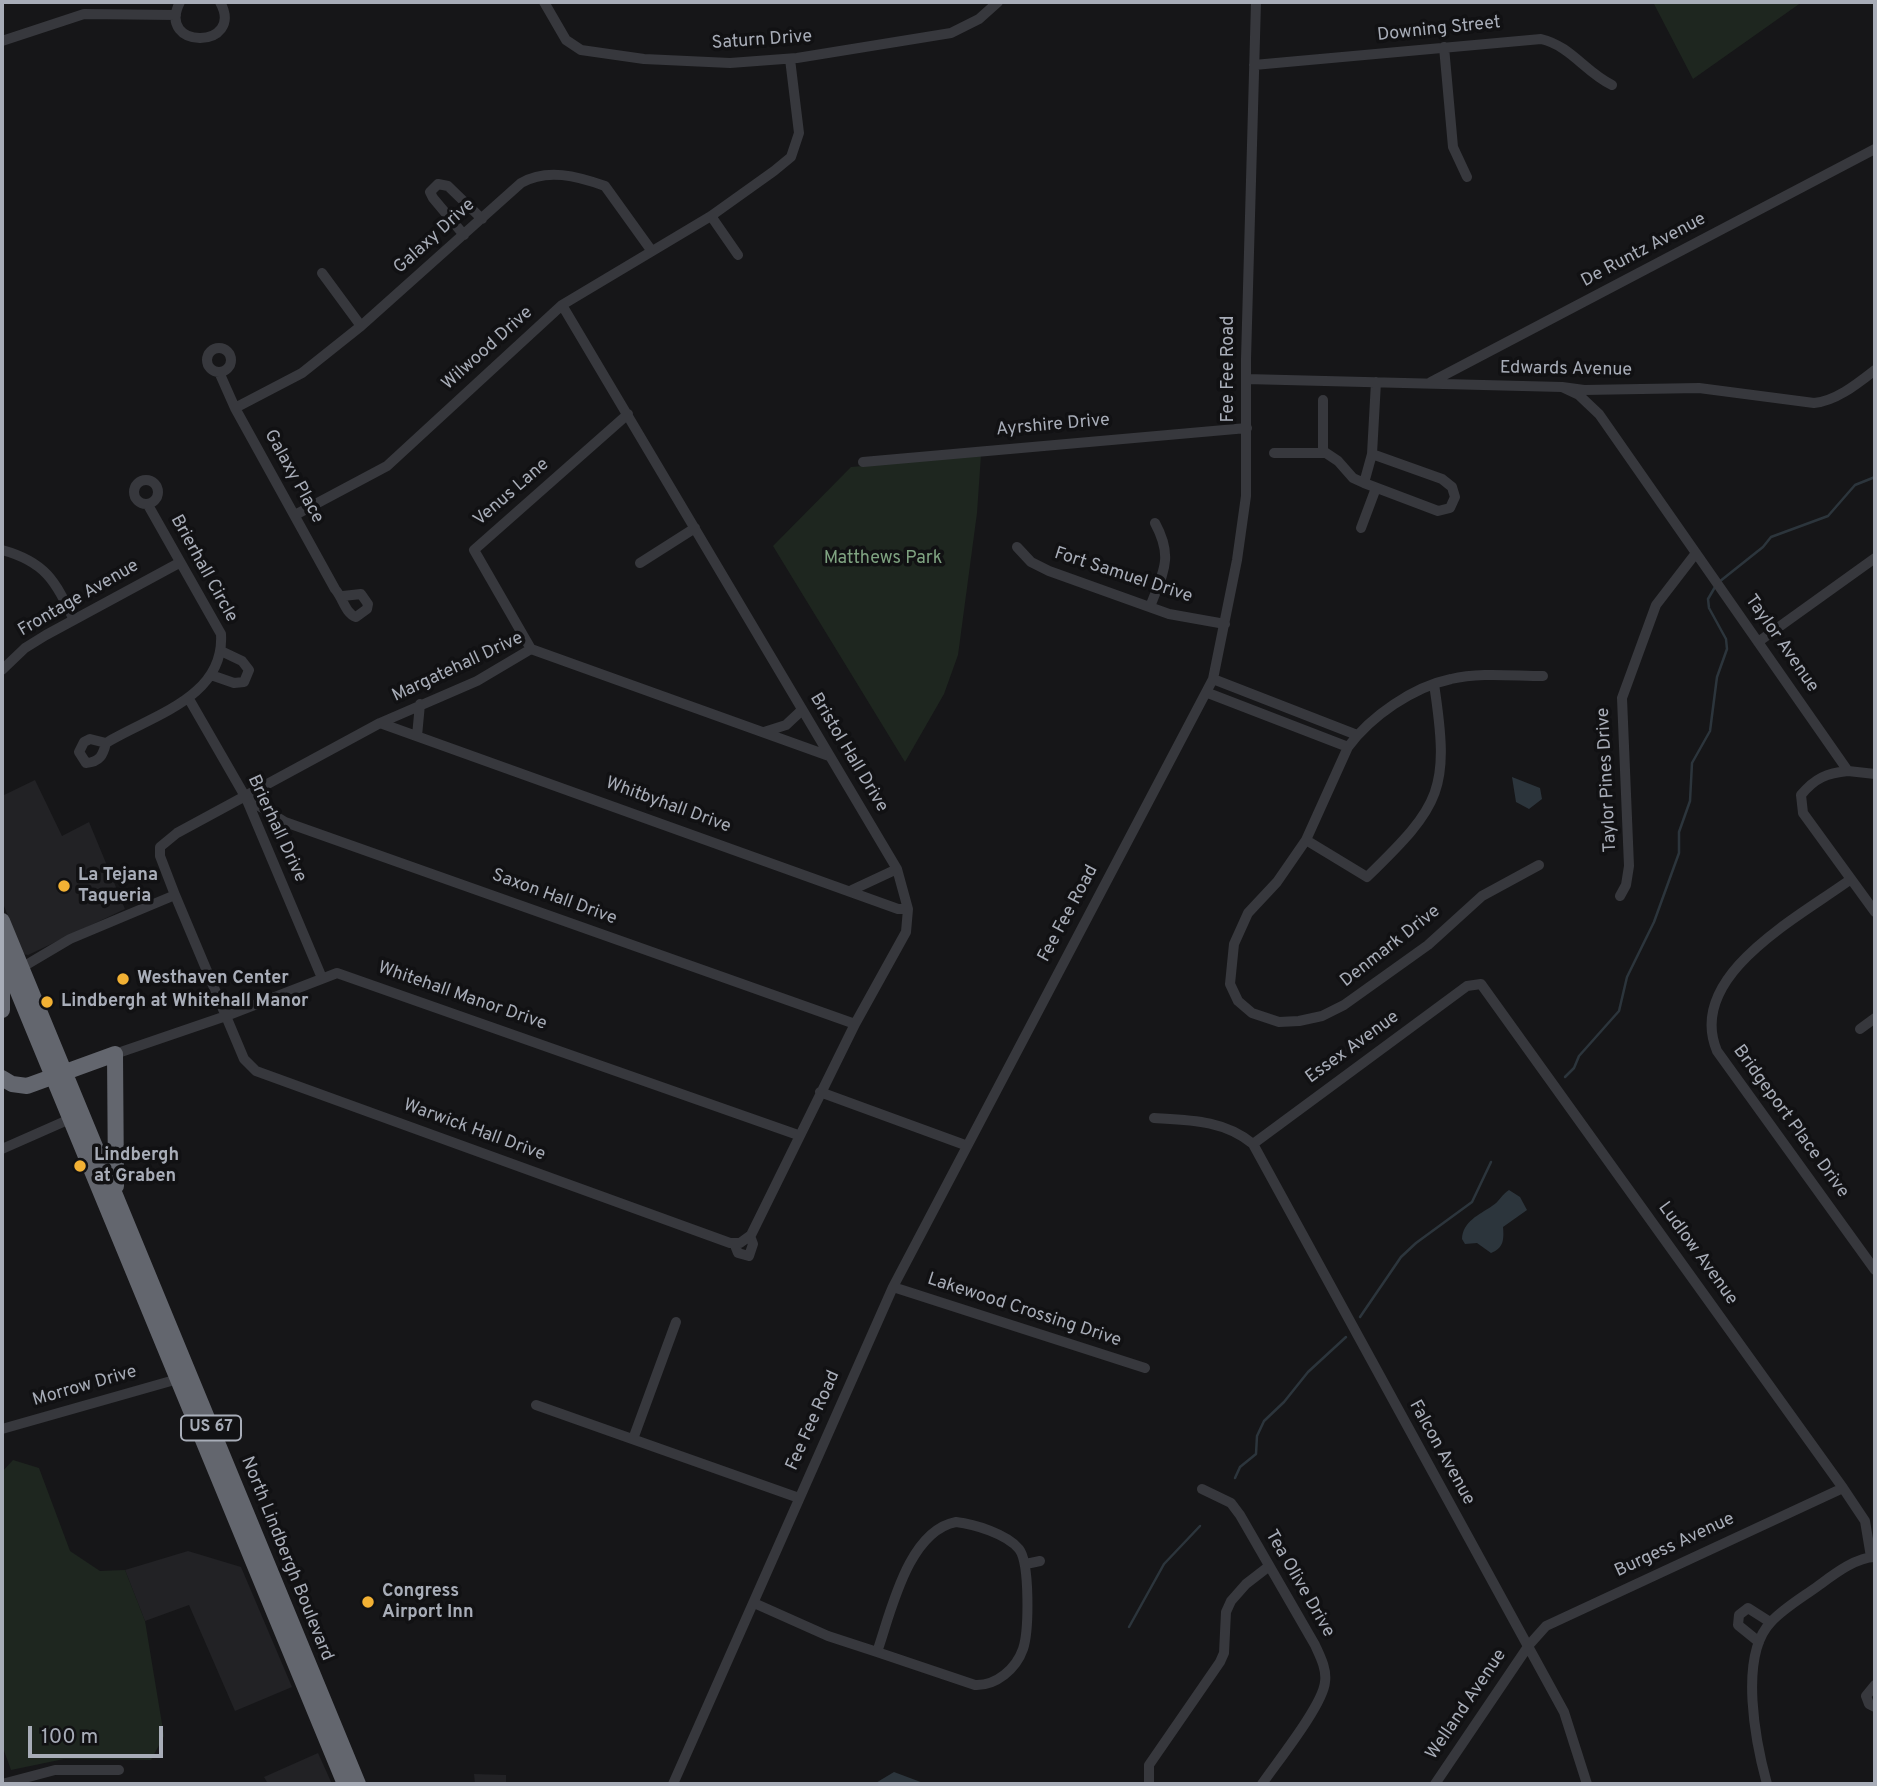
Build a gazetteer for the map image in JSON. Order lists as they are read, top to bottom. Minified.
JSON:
{"streets":{"highway":["US 67","North Lindbergh Boulevard"],"street":["Downing Street","Saturn Drive","Galaxy Drive","De Runtz Avenue","Wilwood Drive","Fee Fee Road","Edwards Avenue","Ayrshire Drive","Galaxy Place","Venus Lane","Brierhall Circle","Fort Samuel Drive","Frontage Avenue","Taylor Avenue","Margatehall Drive","Bristol Hall Drive","Taylor Pines Drive","Whitbyhall Drive","Brierhall Drive","Saxon Hall Drive","Denmark Drive","Whitehall Manor Drive","Essex Avenue","Bridgeport Place Drive","Warwick Hall Drive","Ludlow Avenue","Lakewood Crossing Drive","Morrow Drive","Falcon Avenue","Burgess Avenue","Tea Olive Drive","Welland Avenue"]},"crossings":[["Downing Street","Fee Fee Road"],["Saturn Drive","Wilwood Drive"],["Galaxy Drive","Wilwood Drive"],["Galaxy Drive","Galaxy Place"],["De Runtz Avenue","Edwards Avenue"],["Wilwood Drive","Galaxy Place"],["Wilwood Drive","Bristol Hall Drive"],["Fee Fee Road","Edwards Avenue"],["Fee Fee Road","Ayrshire Drive"],["Fee Fee Road","Fort Samuel Drive"],["Fee Fee Road","Lakewood Crossing Drive"],["Edwards Avenue","Taylor Avenue"],["Venus Lane","Margatehall Drive"],["Venus Lane","Bristol Hall Drive"],["Brierhall Circle","Frontage Avenue"],["Brierhall Circle","Brierhall Drive"],["Taylor Avenue","Taylor Pines Drive"],["Margatehall Drive","Bristol Hall Drive"],["Margatehall Drive","Whitbyhall Drive"],["Margatehall Drive","Brierhall Drive"],["Margatehall Drive","Saxon Hall Drive"],["Margatehall Drive","Warwick Hall Drive"],["Bristol Hall Drive","Whitbyhall Drive"],["Bristol Hall Drive","Saxon Hall Drive"],["Bristol Hall Drive","Whitehall Manor Drive"],["Bristol Hall Drive","Warwick Hall Drive"],["Brierhall Drive","Saxon Hall Drive"],["Brierhall Drive","Whitehall Manor Drive"],["Whitehall Manor Drive","Warwick Hall Drive"],["Essex Avenue","Ludlow Avenue"],["Essex Avenue","Falcon Avenue"],["Ludlow Avenue","Burgess Avenue"],["Morrow Drive","North Lindbergh Boulevard"],["Falcon Avenue","Burgess Avenue"],["Falcon Avenue","Welland Avenue"],["Burgess Avenue","Welland Avenue"]],"parks":["Matthews Park"],"places":["La Tejana Taqueria","Westhaven Center","Lindbergh at Whitehall Manor","Lindbergh at Graben","Congress Airport Inn"],"scale_bar":"100 m"}
